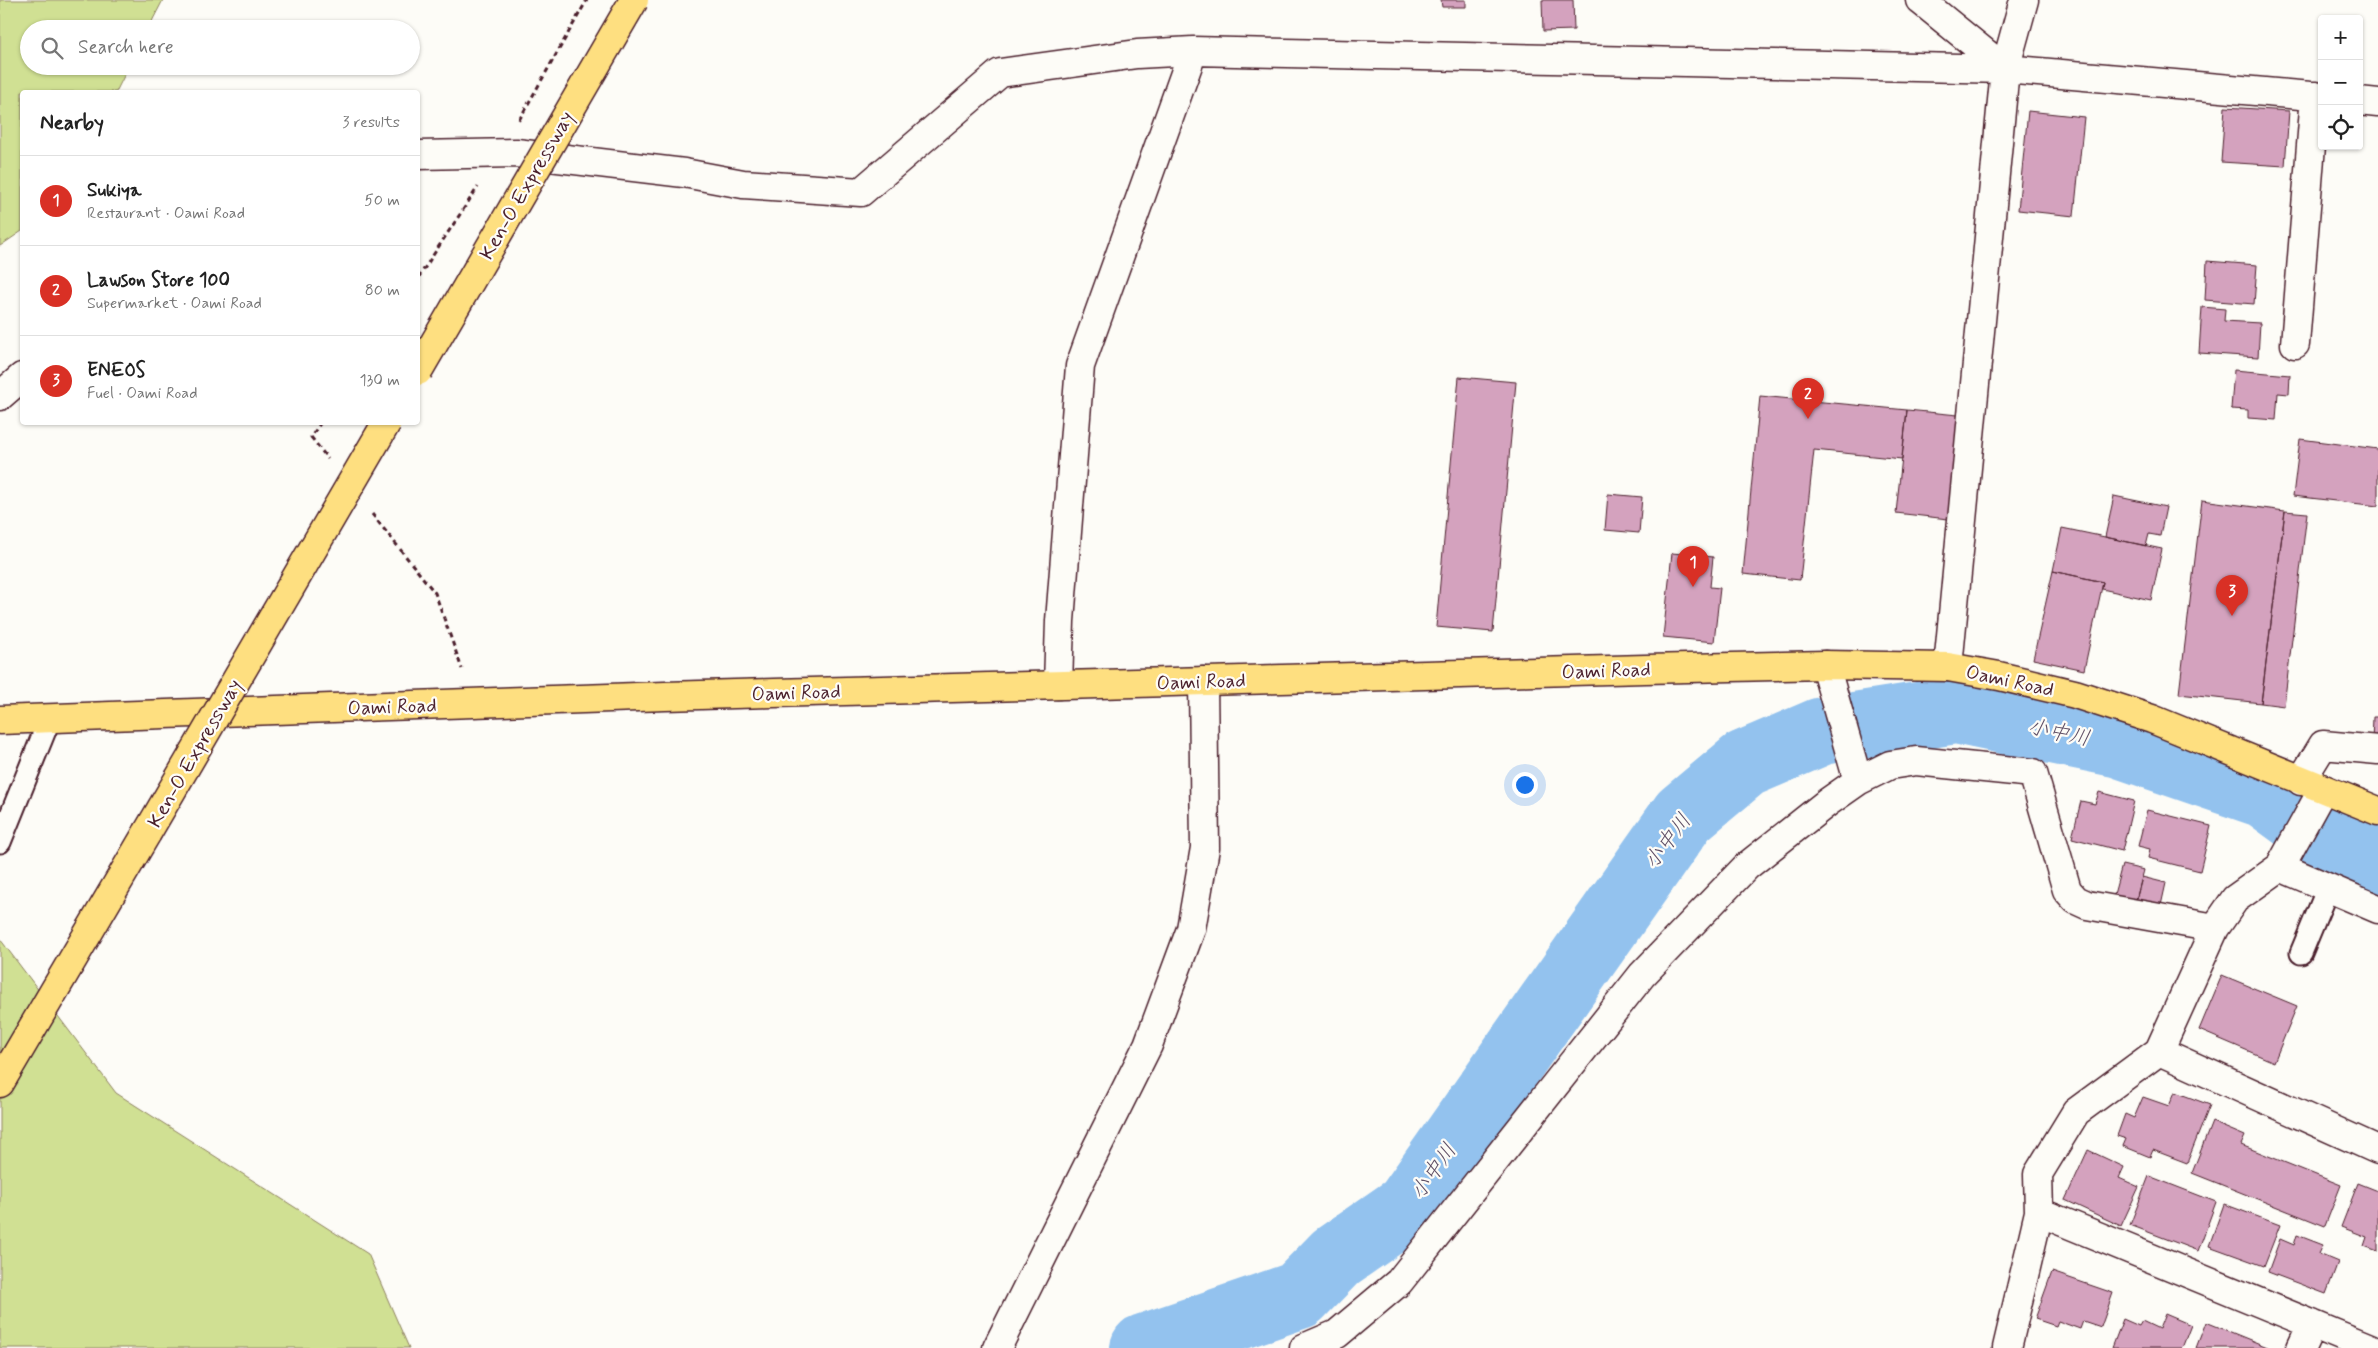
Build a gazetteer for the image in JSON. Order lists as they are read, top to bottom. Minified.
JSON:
{"streets":{"main road":["Ken-O Expressway","Oami Road"]},"water":["小中川"],"page":{"map_buttons":["+","−"],"search":"Search here","heading":["Nearby","3 results"],"list":[{"mark":"1","name":"Sukiya","note":"Restaurant · Oami Road","value":"50 m"},{"mark":"2","name":"Lawson Store 100","note":"Supermarket · Oami Road","value":"80 m"},{"mark":"3","name":"ENEOS","note":"Fuel · Oami Road","value":"130 m"}],"pins":["2","1","3"]}}
